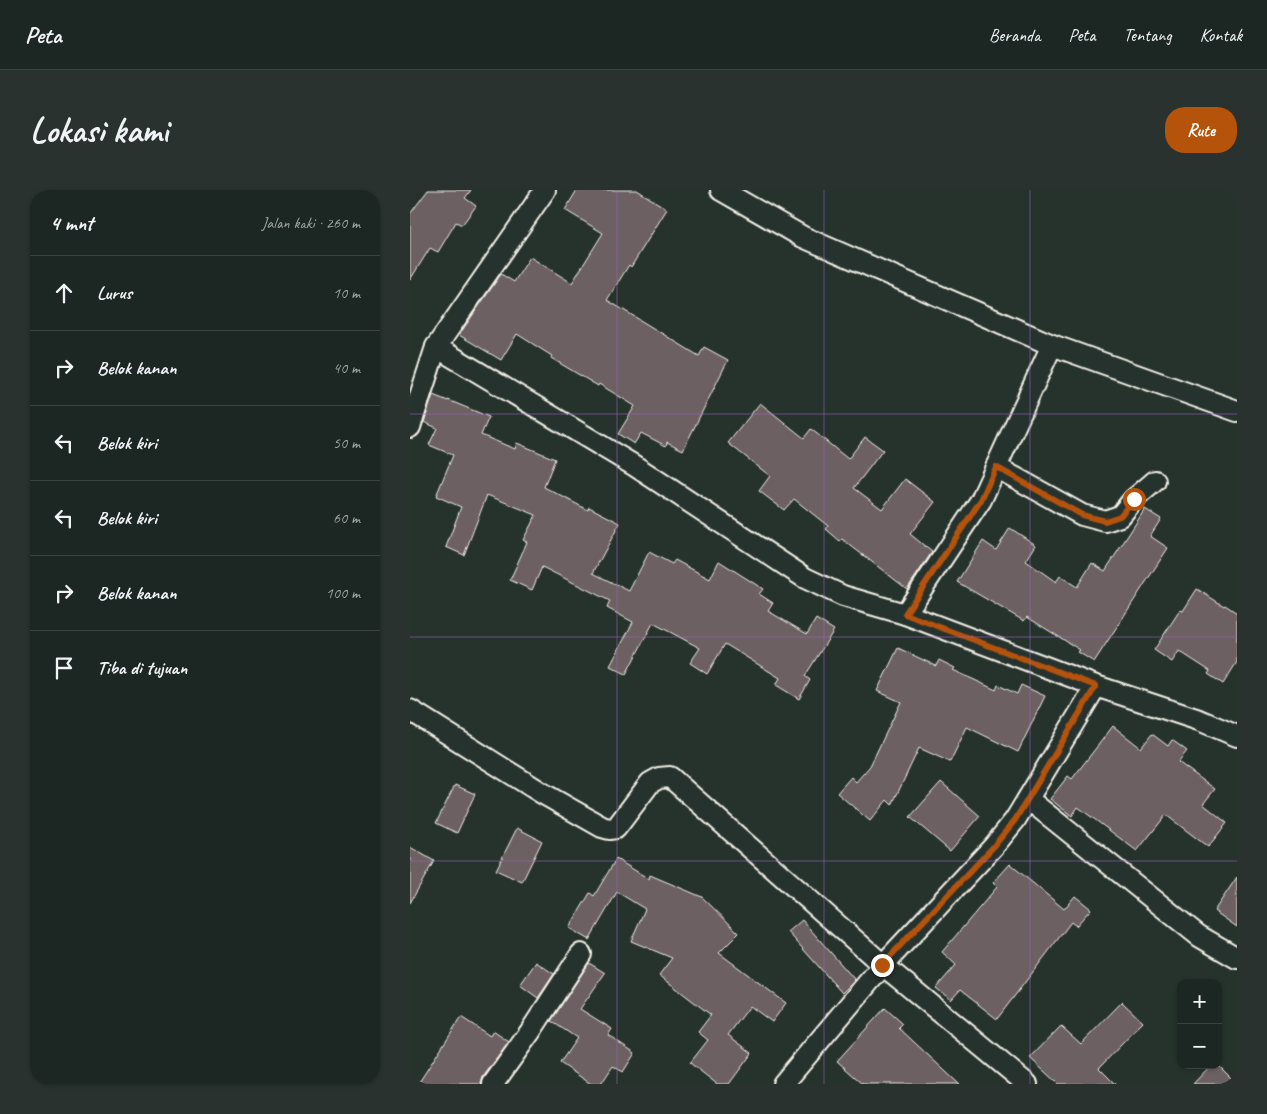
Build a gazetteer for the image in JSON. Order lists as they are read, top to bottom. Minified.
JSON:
{"page":{"header":"Peta","nav":["Beranda","Peta","Tentang","Kontak"],"buttons":"Rute","title":"Lokasi kami","heading":["4 mnt","Jalan kaki · 260 m"],"list":[["Lurus","10 m"],["Belok kanan","40 m"],["Belok kiri","50 m"],["Belok kiri","60 m"],["Belok kanan","100 m"],"Tiba di tujuan"],"map_buttons":["+","−"]}}
